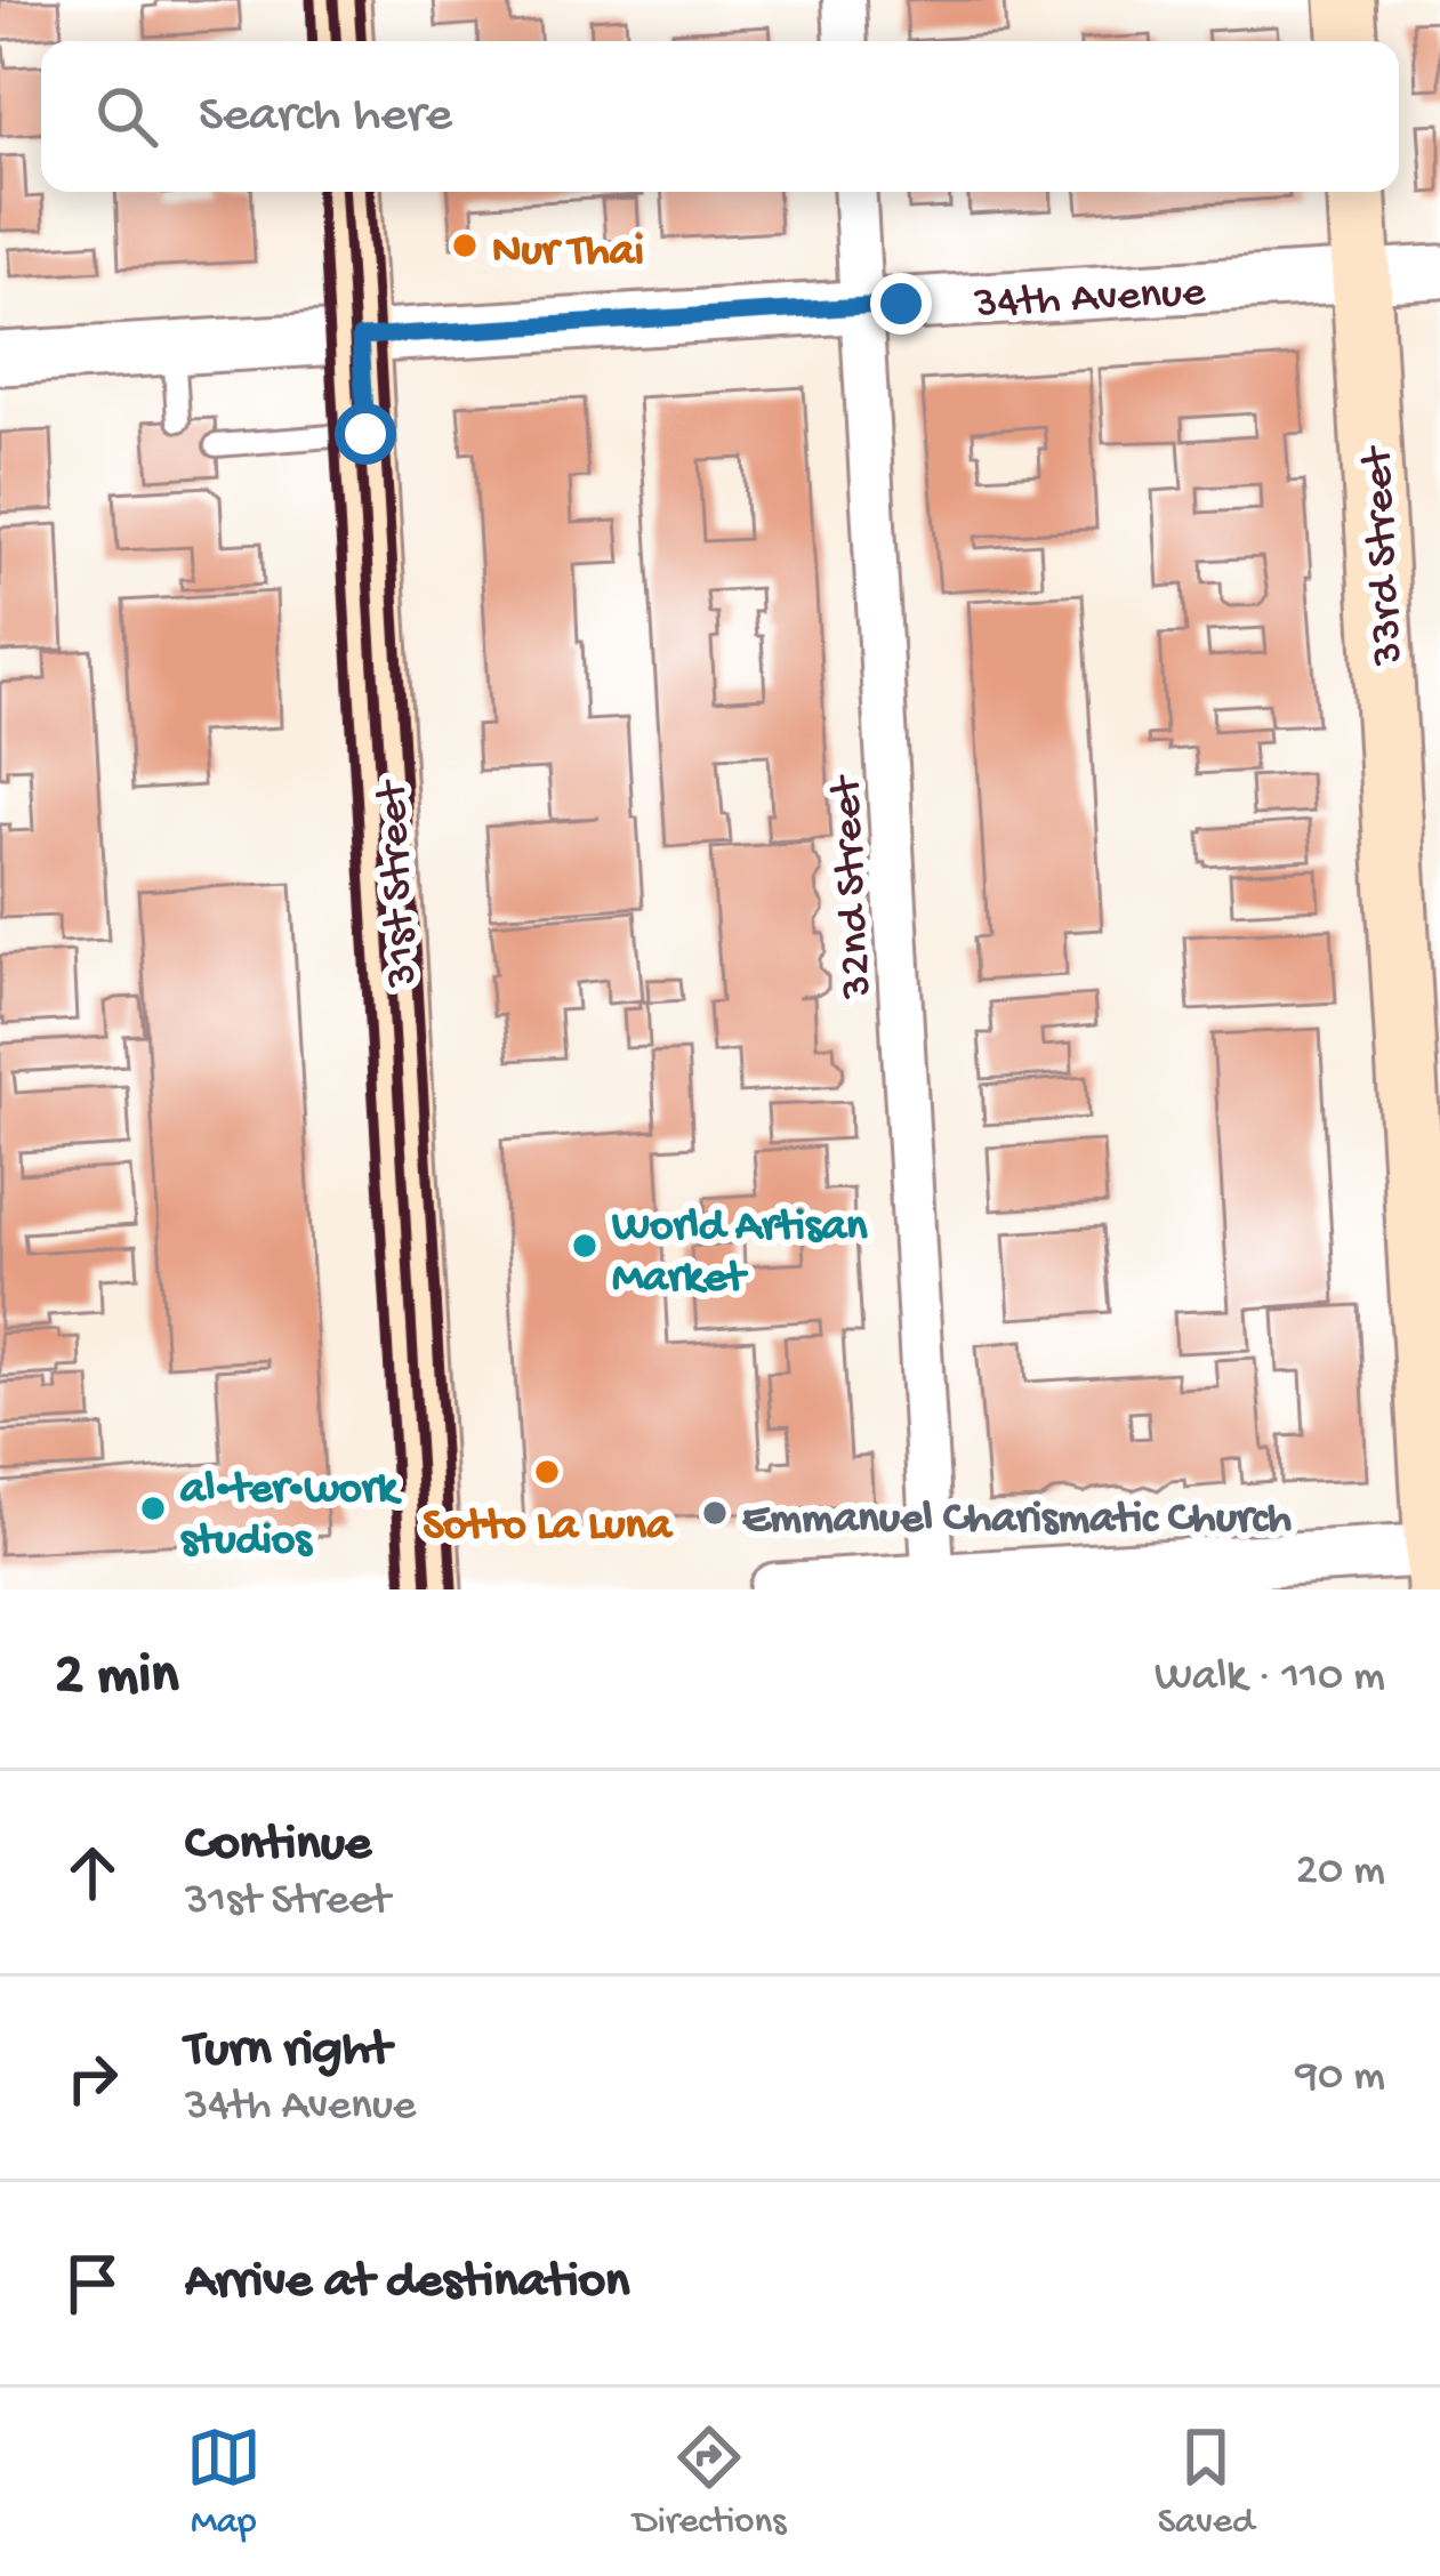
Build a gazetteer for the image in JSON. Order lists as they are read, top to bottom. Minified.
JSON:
{"streets":{"main road":["33rd Street","31st Street"],"street":["34th Avenue","32nd Street"]},"crossings":[["34th Avenue","33rd Street"],["34th Avenue","31st Street"],["34th Avenue","32nd Street"]],"places":["Nur Thai","World Artisan Market","Sotto La Luna","al•ter•work studios","Emmanuel Charismatic Church"],"page":{"search":"Search here","heading":["2 min","Walk · 110 m"],"list":[["Continue","31st Street","20 m"],["Turn right","34th Avenue","90 m"],"Arrive at destination"],"nav":["Map","Directions","Saved"]}}
